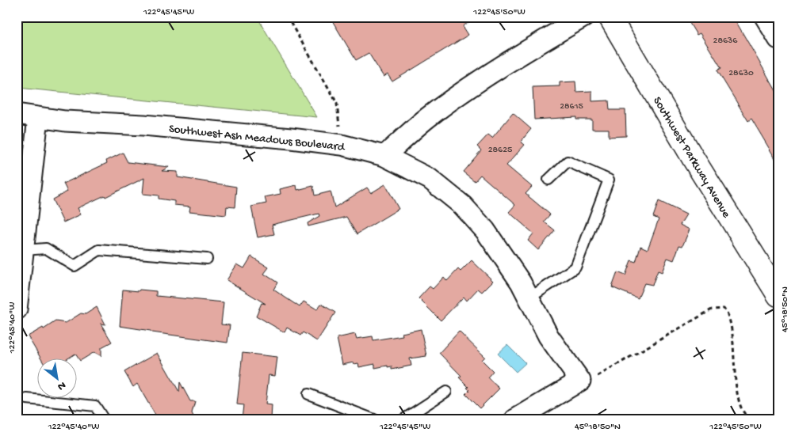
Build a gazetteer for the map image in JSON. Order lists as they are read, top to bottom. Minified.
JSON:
{"streets":{"street":["Southwest Ash Meadows Boulevard","Southwest Parkway Avenue"]},"house_numbers":["28636","28630","28615","28625"],"north":"bottom right","coordinates":["122°45'45\"W","122°45'50\"W","45°18'50\"N","122°45'40\"W"]}
